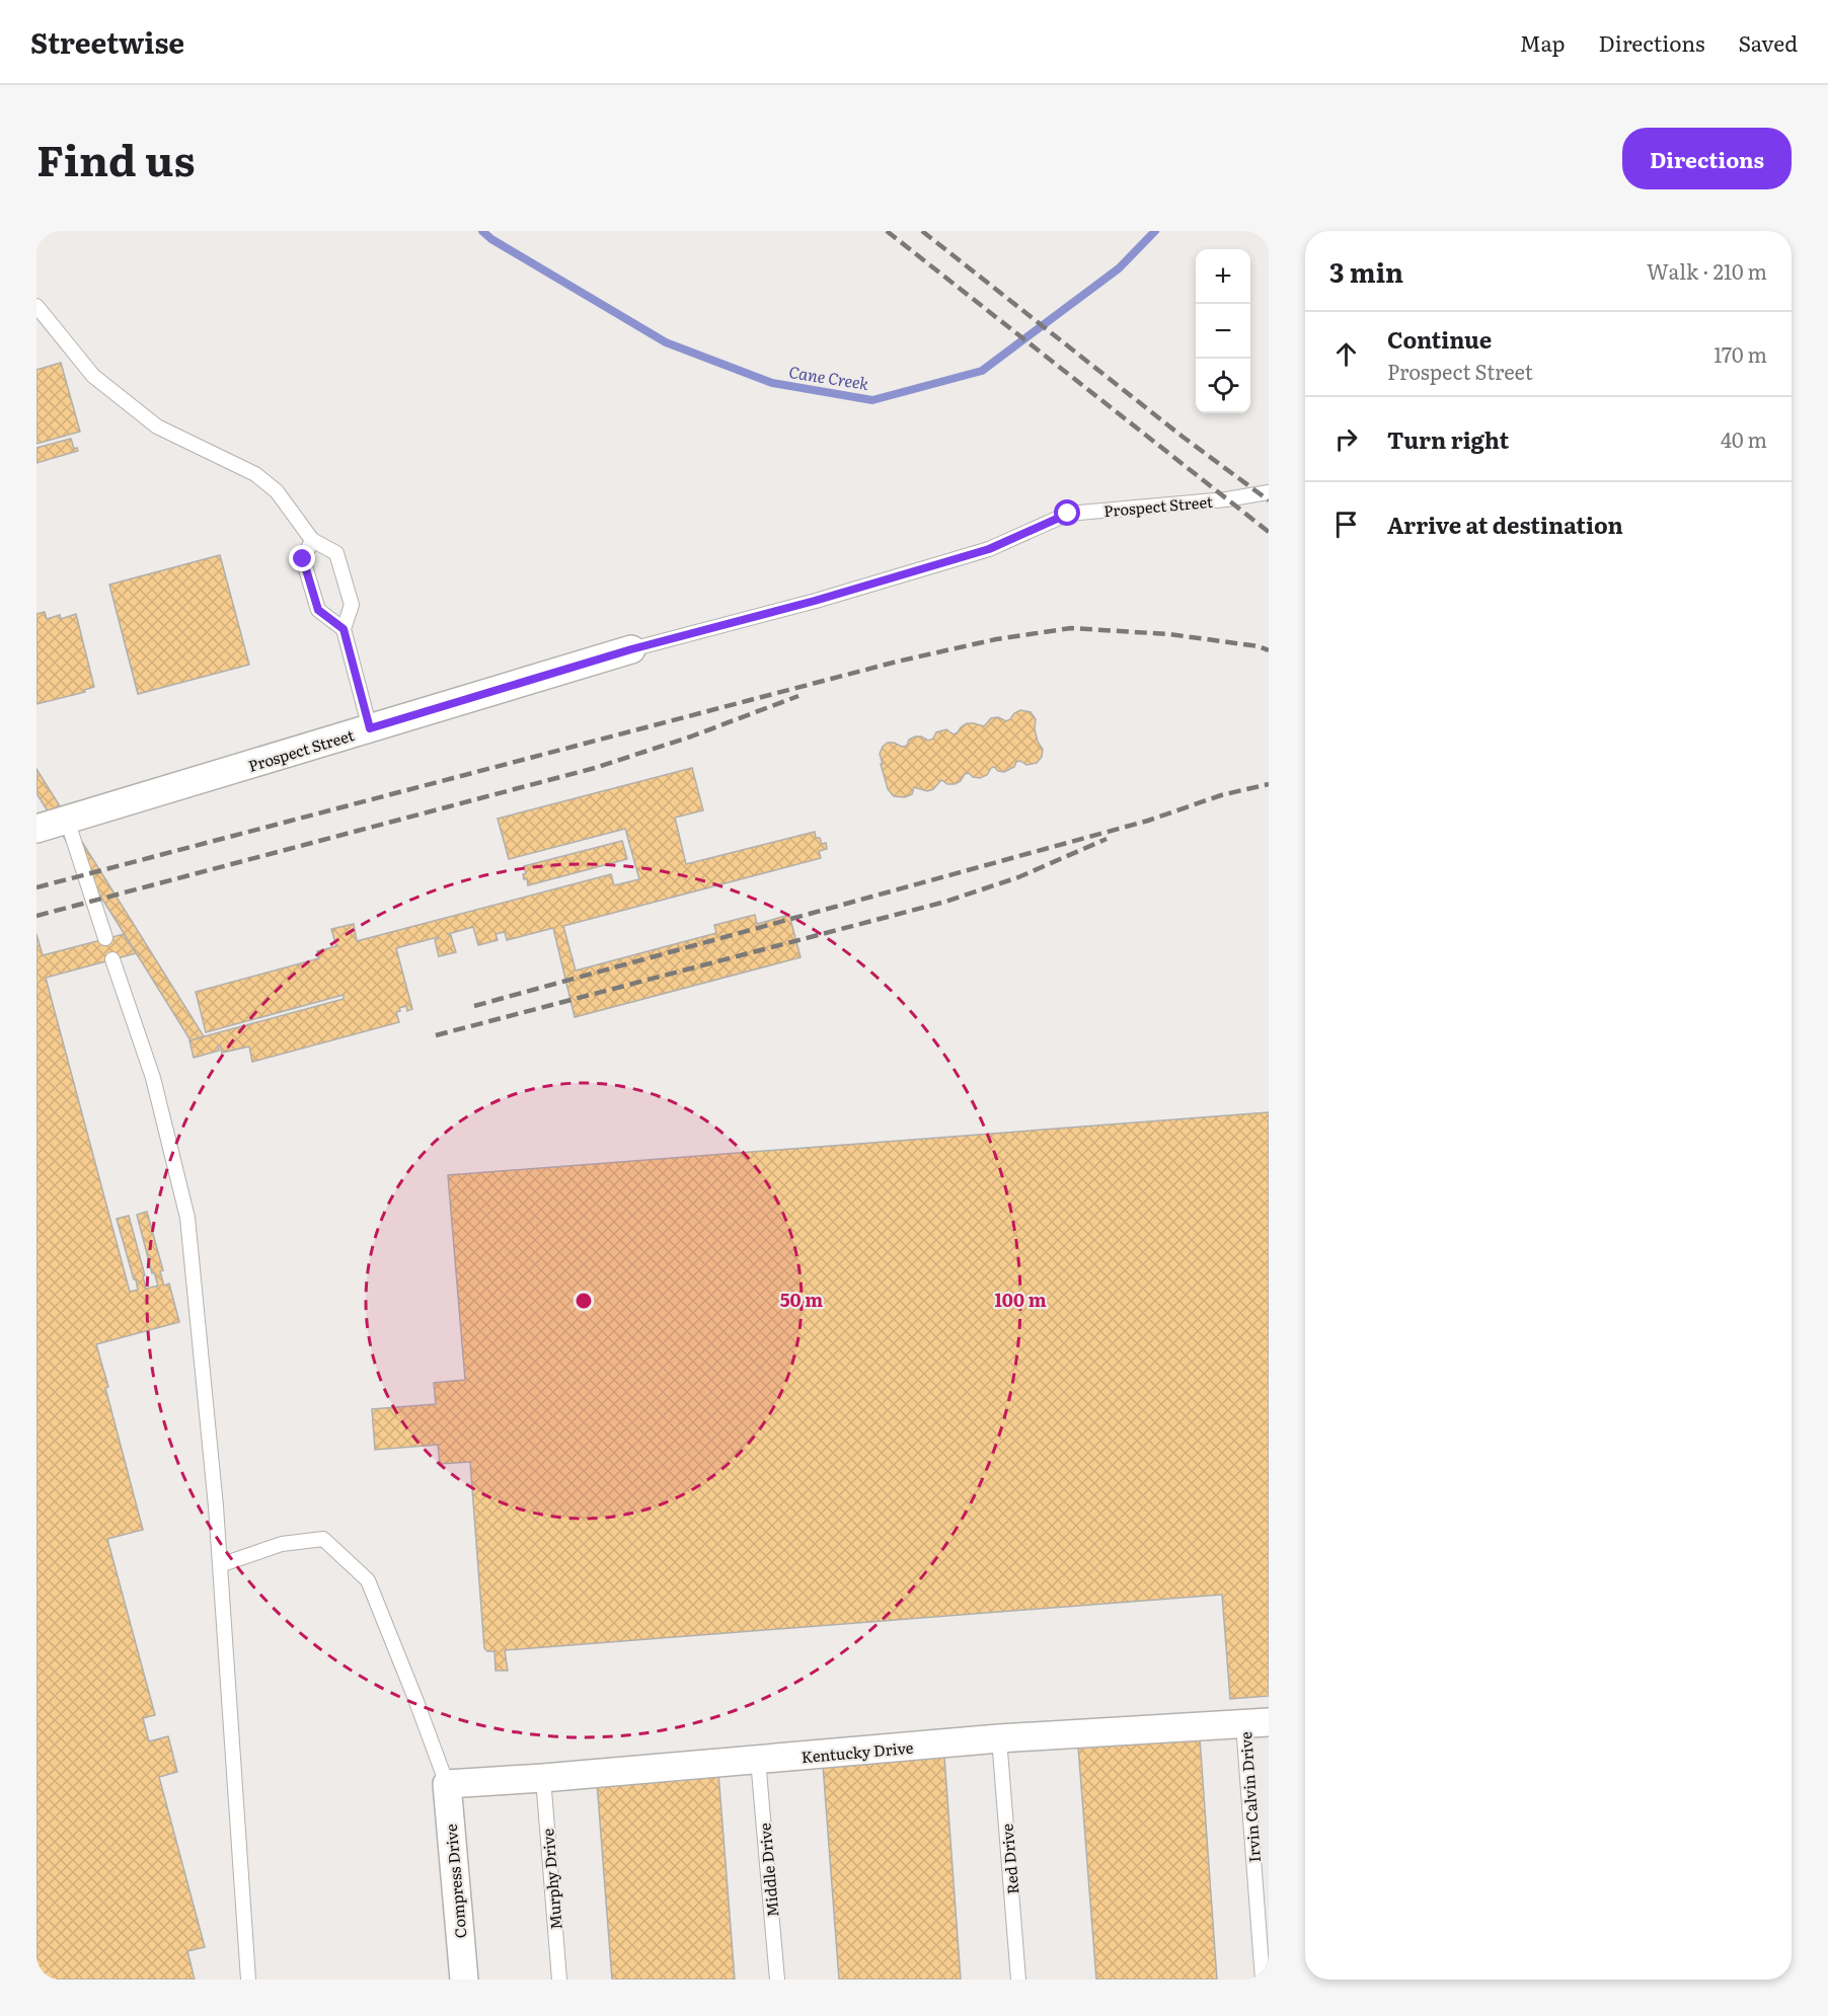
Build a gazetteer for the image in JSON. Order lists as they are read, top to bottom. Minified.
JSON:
{"streets":{"street":["Prospect Street","Kentucky Drive","Compress Drive"],"lane":["Irvin Calvin Drive","Red Drive","Middle Drive","Murphy Drive"]},"crossings":[["Kentucky Drive","Irvin Calvin Drive"],["Kentucky Drive","Red Drive"],["Kentucky Drive","Middle Drive"],["Kentucky Drive","Murphy Drive"],["Kentucky Drive","Compress Drive"]],"water":["Cane Creek"],"page":{"header":"Streetwise","nav":["Map","Directions","Saved"],"title":"Find us","buttons":"Directions","heading":["3 min","Walk · 210 m"],"map_buttons":["+","−"],"list":[["Continue","Prospect Street","170 m"],["Turn right","40 m"],"Arrive at destination"]},"rings":["50 m","100 m"]}
